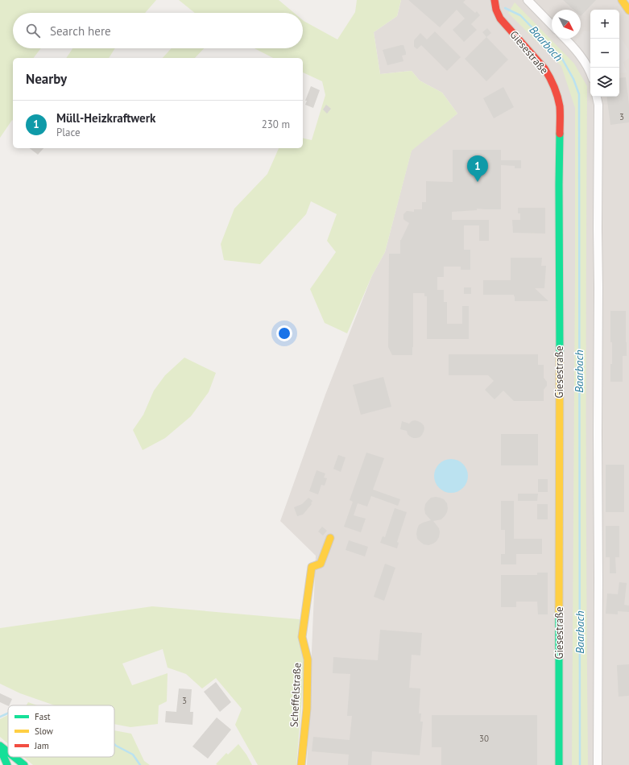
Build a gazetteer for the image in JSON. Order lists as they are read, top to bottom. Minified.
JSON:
{"streets":{"street":["Giesestraße","Scheffelstraße"]},"water":["Baarbach"],"house_numbers":["3","3","30"],"legend":["Fast","Slow","Jam"],"north":"bottom right","page":{"map_buttons":["+","−"],"search":"Search here","heading":"Nearby","list":[{"mark":"1","name":"Müll-Heizkraftwerk","note":"Place","value":"230 m"}],"pins":"1"}}
